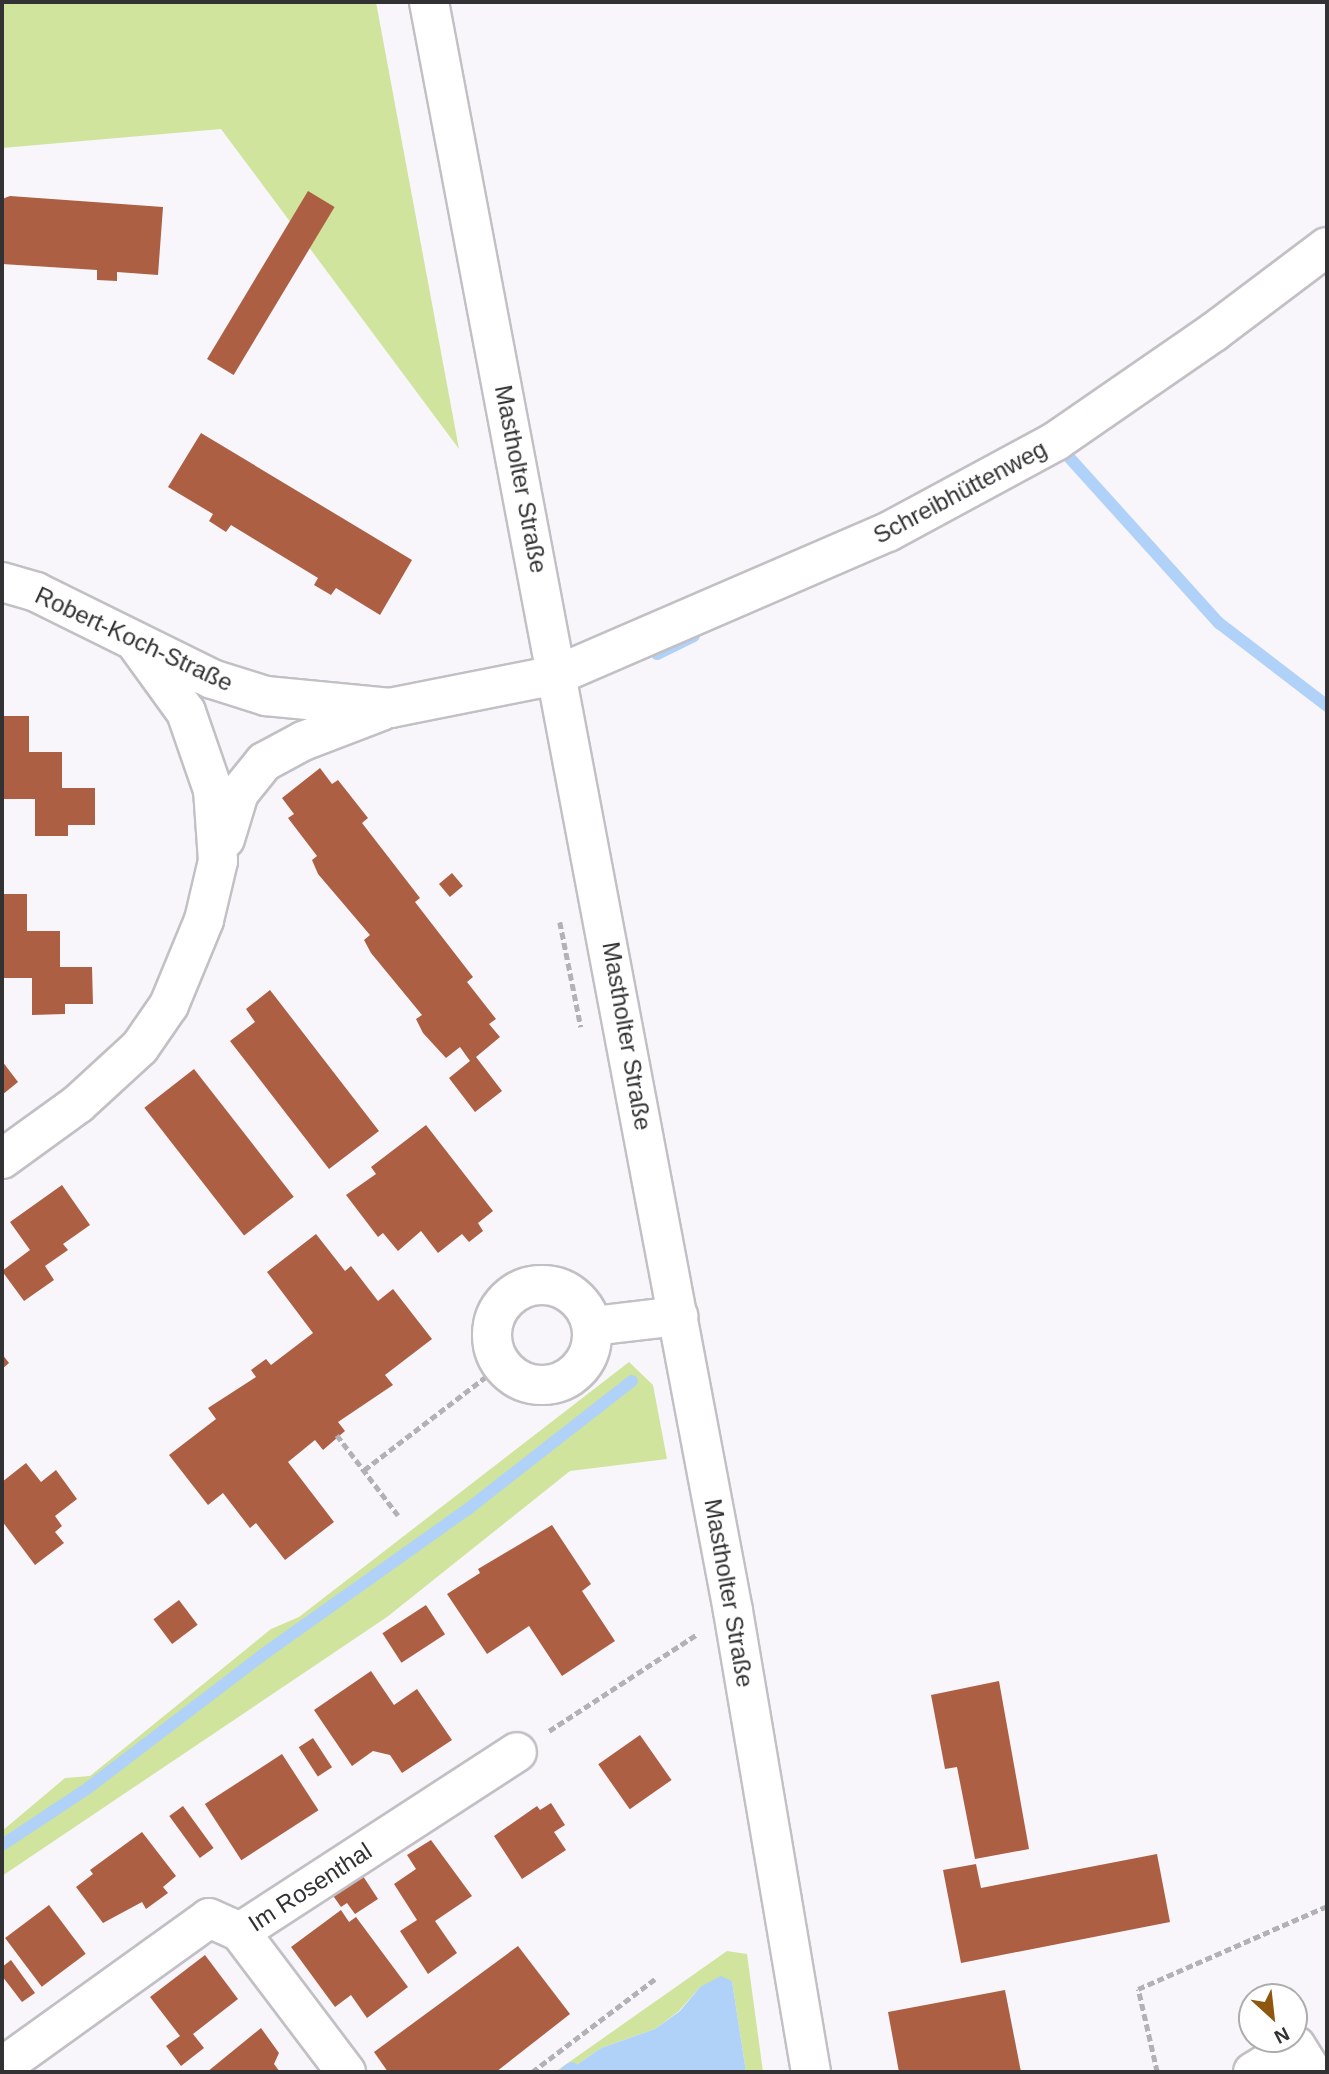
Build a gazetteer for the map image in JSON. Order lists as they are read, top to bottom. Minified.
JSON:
{"streets":{"street":["Mastholter Straße","Schreibhüttenweg","Robert-Koch-Straße","Im Rosenthal"]},"crossings":[["Mastholter Straße","Schreibhüttenweg"],["Mastholter Straße","Robert-Koch-Straße"],["Schreibhüttenweg","Robert-Koch-Straße"]],"north":"bottom right"}
